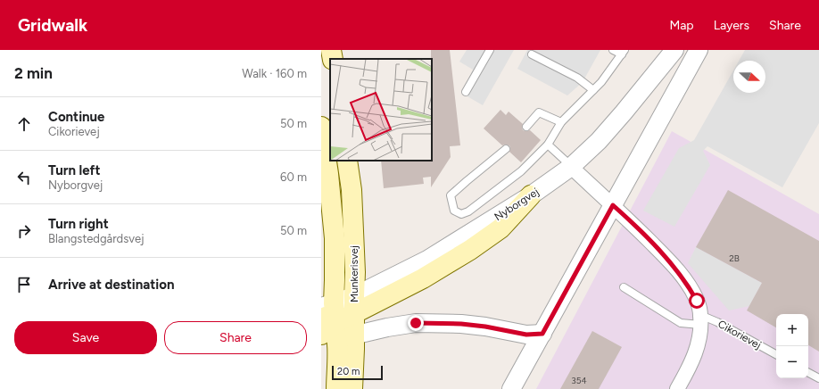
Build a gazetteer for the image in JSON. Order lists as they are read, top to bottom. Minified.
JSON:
{"streets":{"main road":["Munkerisvej"],"street":["Nyborgvej","Cikorievej"]},"crossings":[["Nyborgvej","Cikorievej"]],"house_numbers":["2B","354"],"scale_bar":"20 m","north":"right","page":{"header":"Gridwalk","nav":["Map","Layers","Share"],"heading":["2 min","Walk · 160 m"],"list":[["Continue","Cikorievej","50 m"],["Turn left","Nyborgvej","60 m"],["Turn right","Blangstedgårdsvej","50 m"],"Arrive at destination"],"buttons":["Save","Share"],"map_buttons":["+","−"],"scale":"20 m"}}
